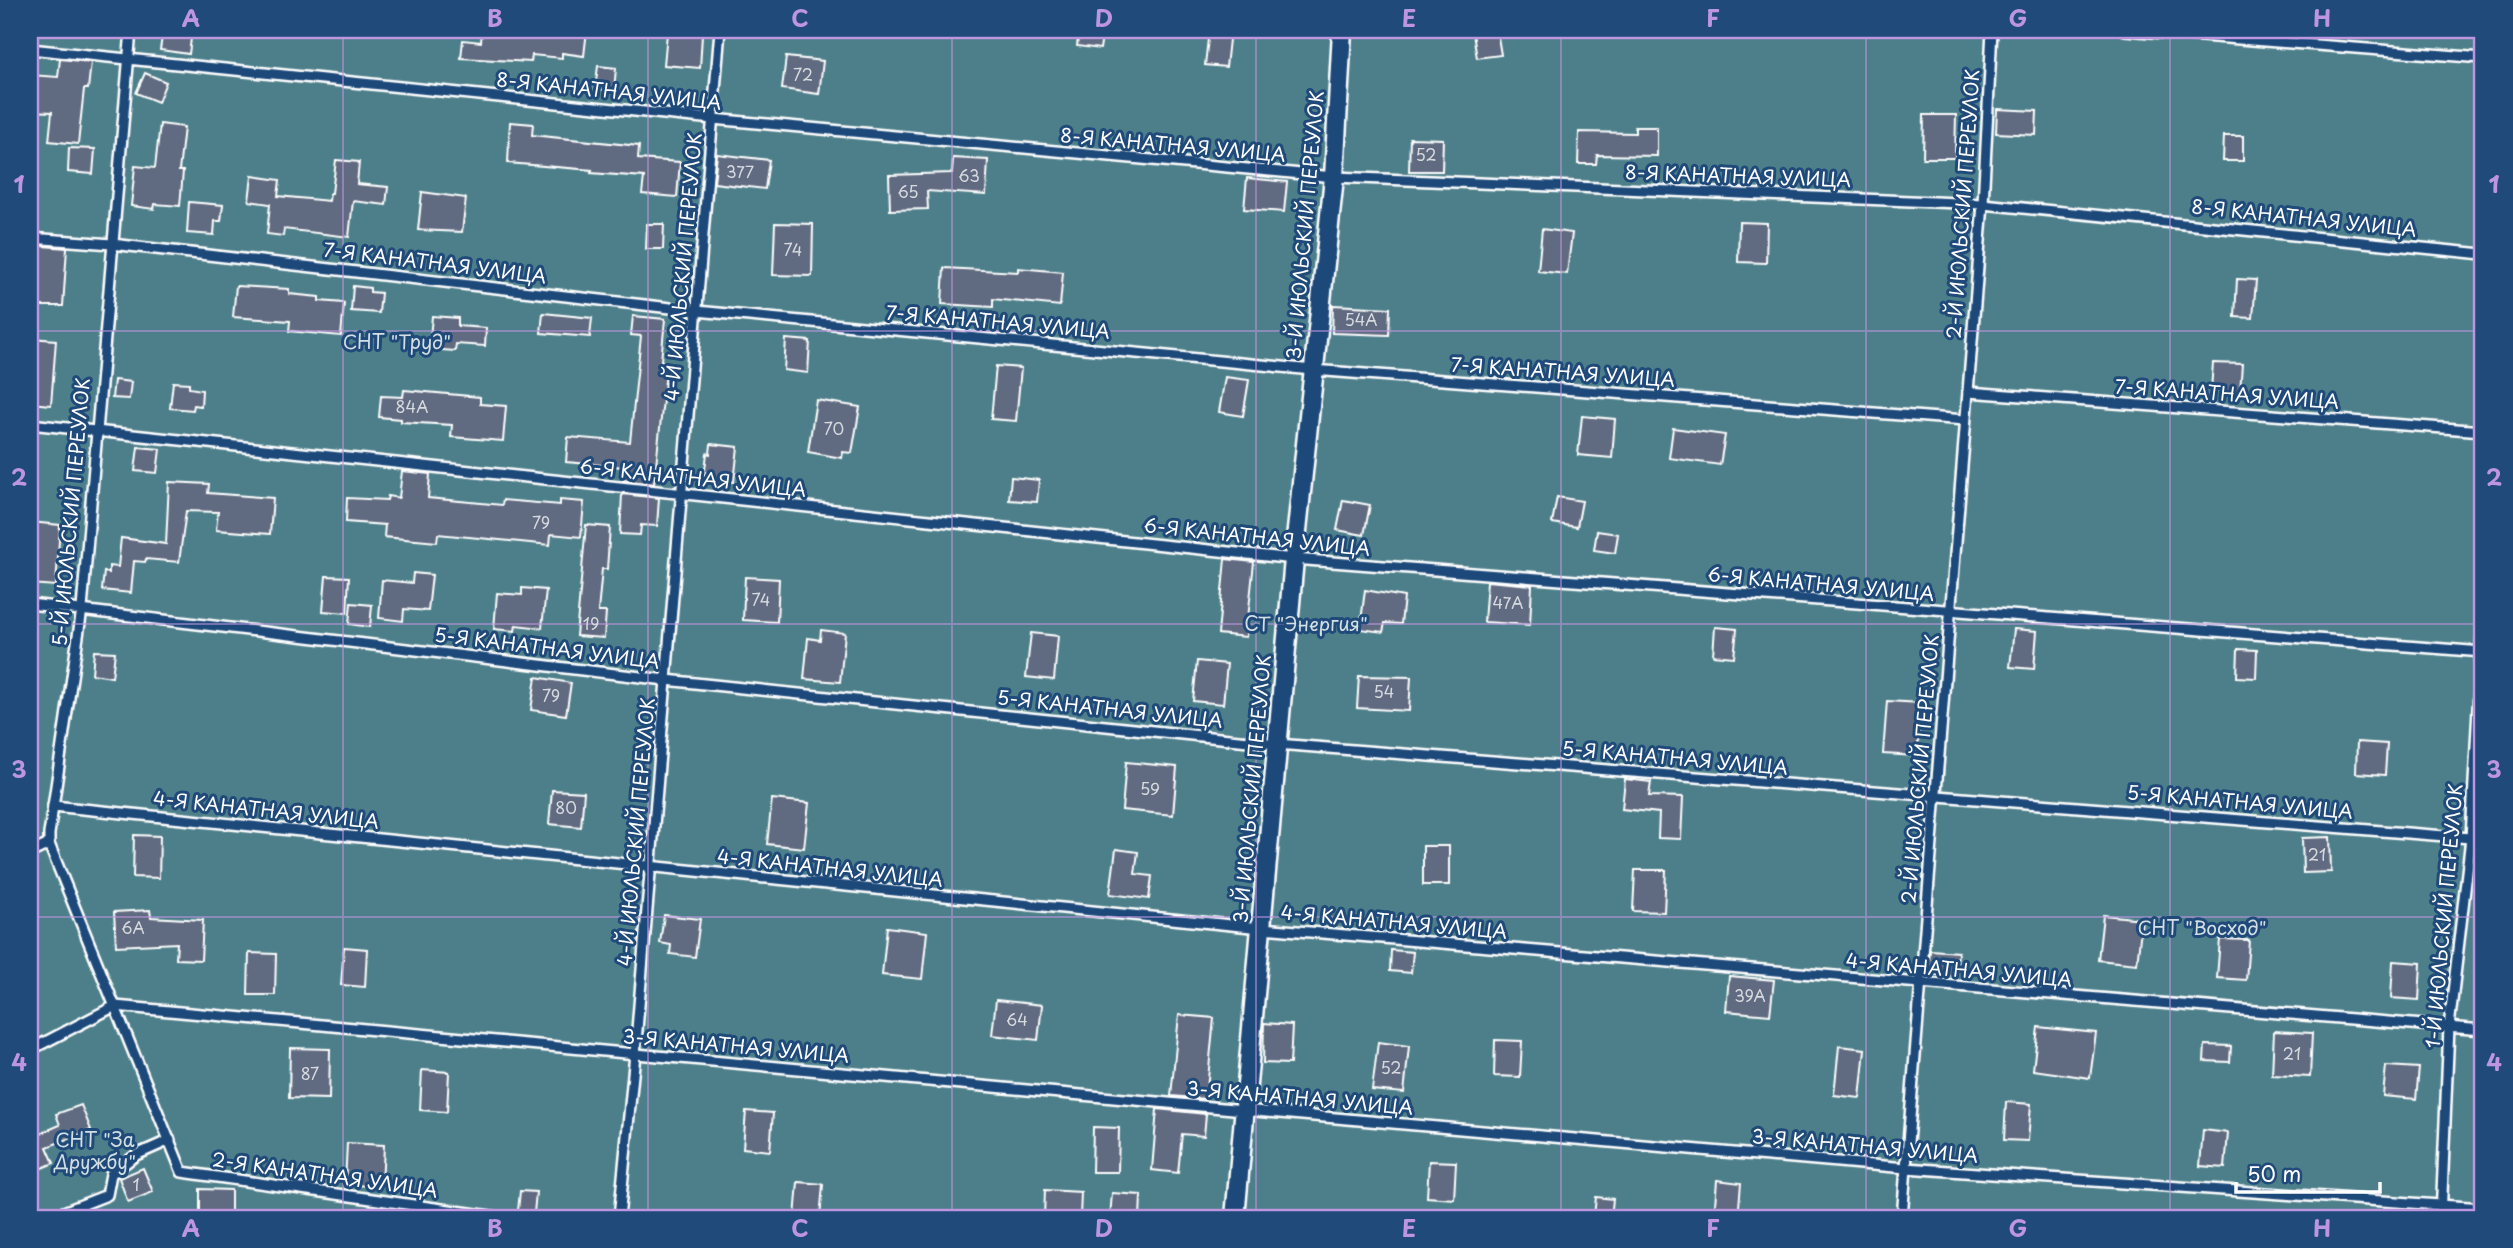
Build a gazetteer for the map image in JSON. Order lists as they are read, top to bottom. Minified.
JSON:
{"streets":{"street":["3-Й ИЮЛЬСКИЙ ПЕРЕУЛОК"],"lane":["8-Я КАНАТНАЯ УЛИЦА","2-Й ИЮЛЬСКИЙ ПЕРЕУЛОК","7-Я КАНАТНАЯ УЛИЦА","4-Й ИЮЛЬСКИЙ ПЕРЕУЛОК","6-Я КАНАТНАЯ УЛИЦА","5-Й ИЮЛЬСКИЙ ПЕРЕУЛОК","5-Я КАНАТНАЯ УЛИЦА","4-Я КАНАТНАЯ УЛИЦА","1-Й ИЮЛЬСКИЙ ПЕРЕУЛОК","3-Я КАНАТНАЯ УЛИЦА","2-Я КАНАТНАЯ УЛИЦА"]},"crossings":[["8-Я КАНАТНАЯ УЛИЦА","2-Й ИЮЛЬСКИЙ ПЕРЕУЛОК"],["8-Я КАНАТНАЯ УЛИЦА","3-Й ИЮЛЬСКИЙ ПЕРЕУЛОК"],["8-Я КАНАТНАЯ УЛИЦА","4-Й ИЮЛЬСКИЙ ПЕРЕУЛОК"],["8-Я КАНАТНАЯ УЛИЦА","5-Й ИЮЛЬСКИЙ ПЕРЕУЛОК"],["2-Й ИЮЛЬСКИЙ ПЕРЕУЛОК","7-Я КАНАТНАЯ УЛИЦА"],["2-Й ИЮЛЬСКИЙ ПЕРЕУЛОК","6-Я КАНАТНАЯ УЛИЦА"],["2-Й ИЮЛЬСКИЙ ПЕРЕУЛОК","5-Я КАНАТНАЯ УЛИЦА"],["2-Й ИЮЛЬСКИЙ ПЕРЕУЛОК","4-Я КАНАТНАЯ УЛИЦА"],["2-Й ИЮЛЬСКИЙ ПЕРЕУЛОК","3-Я КАНАТНАЯ УЛИЦА"],["3-Й ИЮЛЬСКИЙ ПЕРЕУЛОК","7-Я КАНАТНАЯ УЛИЦА"],["3-Й ИЮЛЬСКИЙ ПЕРЕУЛОК","6-Я КАНАТНАЯ УЛИЦА"],["3-Й ИЮЛЬСКИЙ ПЕРЕУЛОК","5-Я КАНАТНАЯ УЛИЦА"],["3-Й ИЮЛЬСКИЙ ПЕРЕУЛОК","4-Я КАНАТНАЯ УЛИЦА"],["3-Й ИЮЛЬСКИЙ ПЕРЕУЛОК","3-Я КАНАТНАЯ УЛИЦА"],["7-Я КАНАТНАЯ УЛИЦА","4-Й ИЮЛЬСКИЙ ПЕРЕУЛОК"],["7-Я КАНАТНАЯ УЛИЦА","5-Й ИЮЛЬСКИЙ ПЕРЕУЛОК"],["4-Й ИЮЛЬСКИЙ ПЕРЕУЛОК","6-Я КАНАТНАЯ УЛИЦА"],["4-Й ИЮЛЬСКИЙ ПЕРЕУЛОК","5-Я КАНАТНАЯ УЛИЦА"],["4-Й ИЮЛЬСКИЙ ПЕРЕУЛОК","4-Я КАНАТНАЯ УЛИЦА"],["4-Й ИЮЛЬСКИЙ ПЕРЕУЛОК","3-Я КАНАТНАЯ УЛИЦА"],["6-Я КАНАТНАЯ УЛИЦА","5-Й ИЮЛЬСКИЙ ПЕРЕУЛОК"],["6-Я КАНАТНАЯ УЛИЦА","1-Й ИЮЛЬСКИЙ ПЕРЕУЛОК"],["5-Й ИЮЛЬСКИЙ ПЕРЕУЛОК","5-Я КАНАТНАЯ УЛИЦА"],["5-Й ИЮЛЬСКИЙ ПЕРЕУЛОК","4-Я КАНАТНАЯ УЛИЦА"],["5-Й ИЮЛЬСКИЙ ПЕРЕУЛОК","3-Я КАНАТНАЯ УЛИЦА"],["5-Й ИЮЛЬСКИЙ ПЕРЕУЛОК","2-Я КАНАТНАЯ УЛИЦА"],["5-Я КАНАТНАЯ УЛИЦА","1-Й ИЮЛЬСКИЙ ПЕРЕУЛОК"],["4-Я КАНАТНАЯ УЛИЦА","1-Й ИЮЛЬСКИЙ ПЕРЕУЛОК"],["1-Й ИЮЛЬСКИЙ ПЕРЕУЛОК","3-Я КАНАТНАЯ УЛИЦА"]],"parks":["СНТ \"Труд\"","СТ \"Энергия\"","СНТ \"Восход\"","СНТ \"За Дружбу\""],"house_numbers":["72","52","377","63","65","74","54А","84А","70","79","74","47А","19","54","79","59","80","21","6А","39А","64","21","52","87","1"],"scale_bar":"50 m","grid":{"columns":["A","B","C","D","E","F","G","H"],"rows":["1","2","3","4"]}}
